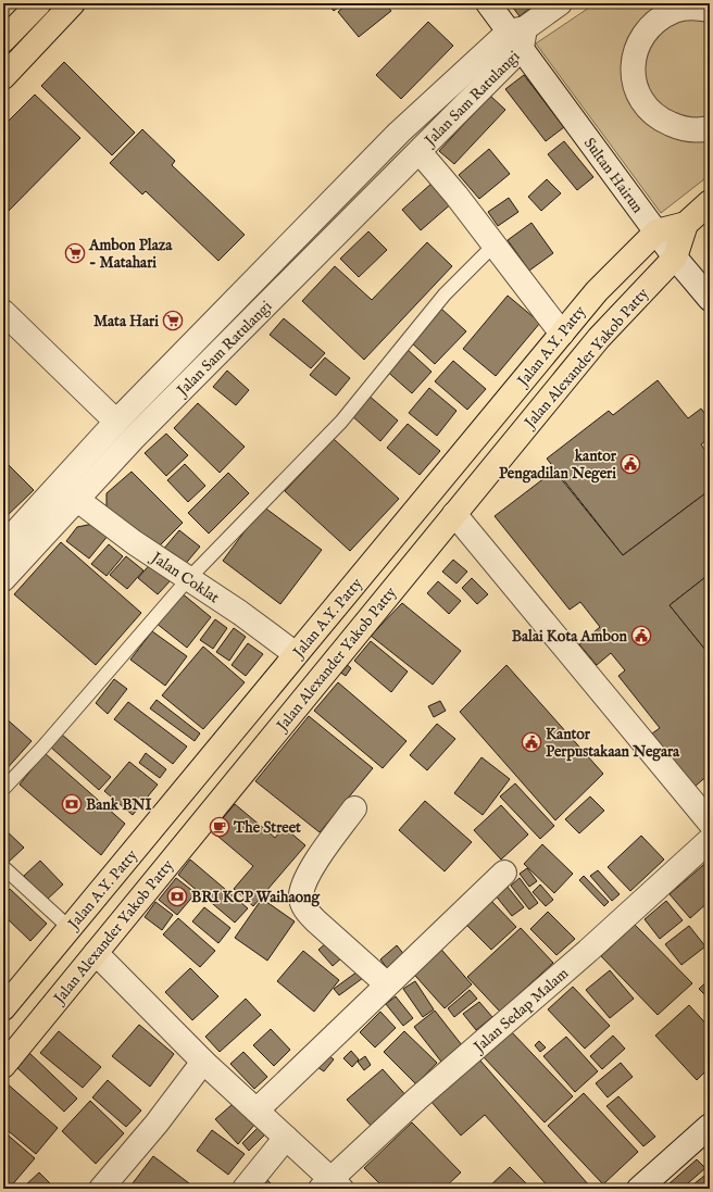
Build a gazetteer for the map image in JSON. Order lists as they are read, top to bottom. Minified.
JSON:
{"streets":{"main road":["Jalan A.Y. Patty","Jalan Alexander Yakob Patty"],"street":["Jalan Sam Ratulangi","Sultan Hairun","Jalan Coklat","Jalan Sedap Malam"]},"crossings":[["Jalan Sam Ratulangi","Sultan Hairun"],["Jalan Sam Ratulangi","Jalan Coklat"],["Sultan Hairun","Jalan A.Y. Patty"],["Sultan Hairun","Jalan Alexander Yakob Patty"],["Jalan A.Y. Patty","Jalan Coklat"]],"places":{"supermarket":["Ambon Plaza - Matahari","Mata Hari"],"public building":["kantor Pengadilan Negeri","Balai Kota Ambon","Kantor Perpustakaan Negara"],"bank":["Bank BNI","BRI KCP Waihaong"],"cafe":["The Street"]}}
